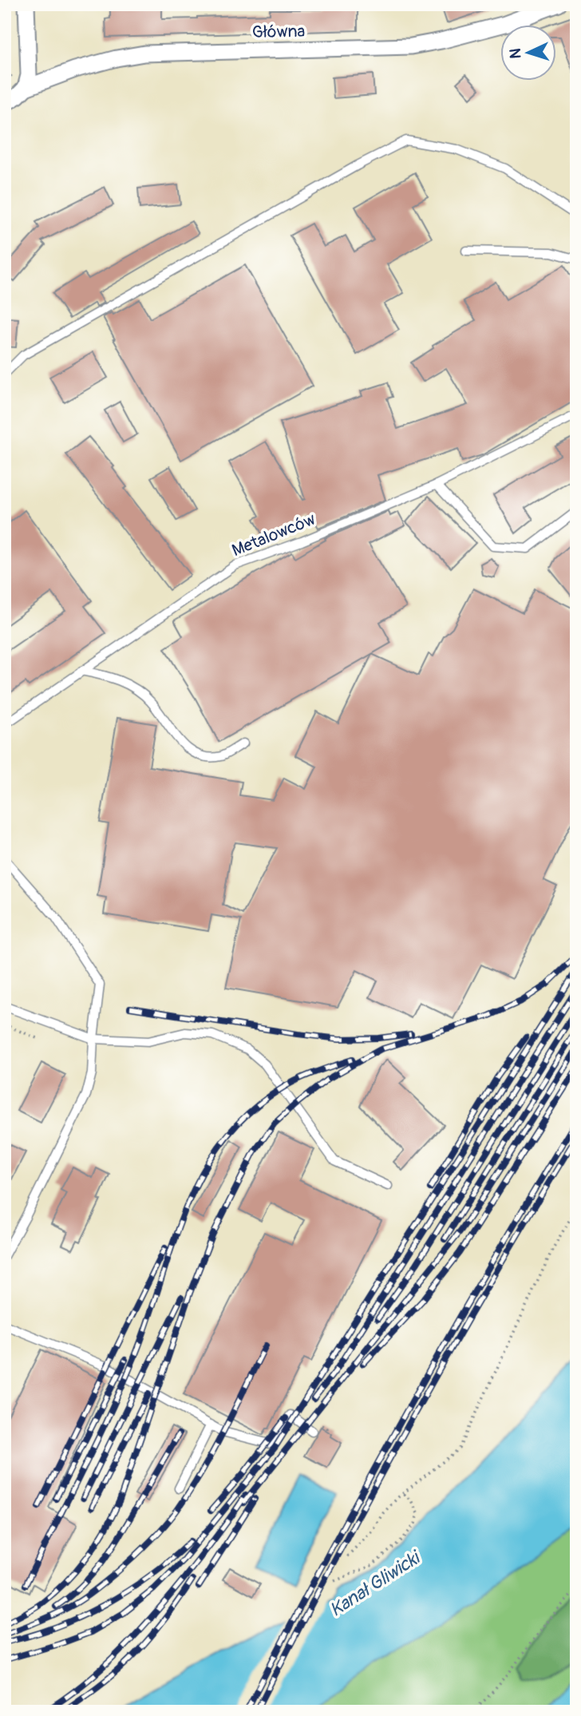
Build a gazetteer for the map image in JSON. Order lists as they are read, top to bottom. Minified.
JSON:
{"streets":{"street":["Główna"],"lane":["Metalowców"]},"water":["Kanał Gliwicki"],"north":"left"}
